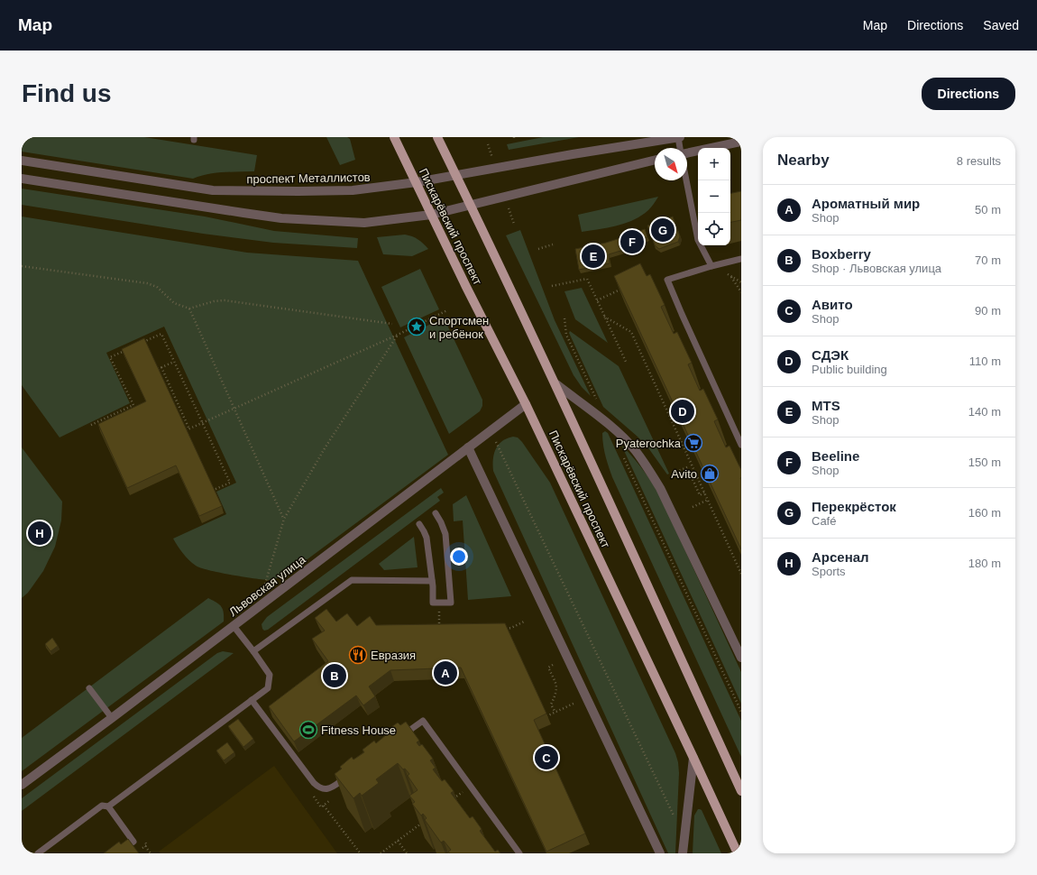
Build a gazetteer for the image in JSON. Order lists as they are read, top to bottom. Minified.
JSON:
{"streets":{"main road":["Пискарёвский проспект"],"street":["проспект Металлистов","Львовская улица"]},"crossings":[["проспект Металлистов","Пискарёвский проспект"],["Пискарёвский проспект","Львовская улица"]],"places":{"place":["Спортсмен и ребёнок"],"supermarket":["Pyaterochka"],"shop":["Avito"],"restaurant":["Евразия"],"sports":["Fitness House"]},"north":"bottom right","page":{"header":"Map","nav":["Map","Directions","Saved"],"buttons":"Directions","title":"Find us","heading":["Nearby","8 results"],"map_buttons":["+","−"],"list":[{"mark":"A","name":"Ароматный мир","note":"Shop","value":"50 m"},{"mark":"B","name":"Boxberry","note":"Shop · Львовская улица","value":"70 m"},{"mark":"C","name":"Авито","note":"Shop","value":"90 m"},{"mark":"D","name":"СДЭК","note":"Public building","value":"110 m"},{"mark":"E","name":"MTS","note":"Shop","value":"140 m"},{"mark":"F","name":"Beeline","note":"Shop","value":"150 m"},{"mark":"G","name":"Перекрёсток","note":"Café","value":"160 m"},{"mark":"H","name":"Арсенал","note":"Sports","value":"180 m"}],"pins":["G","F","E","D","H","A","B","C"]}}
